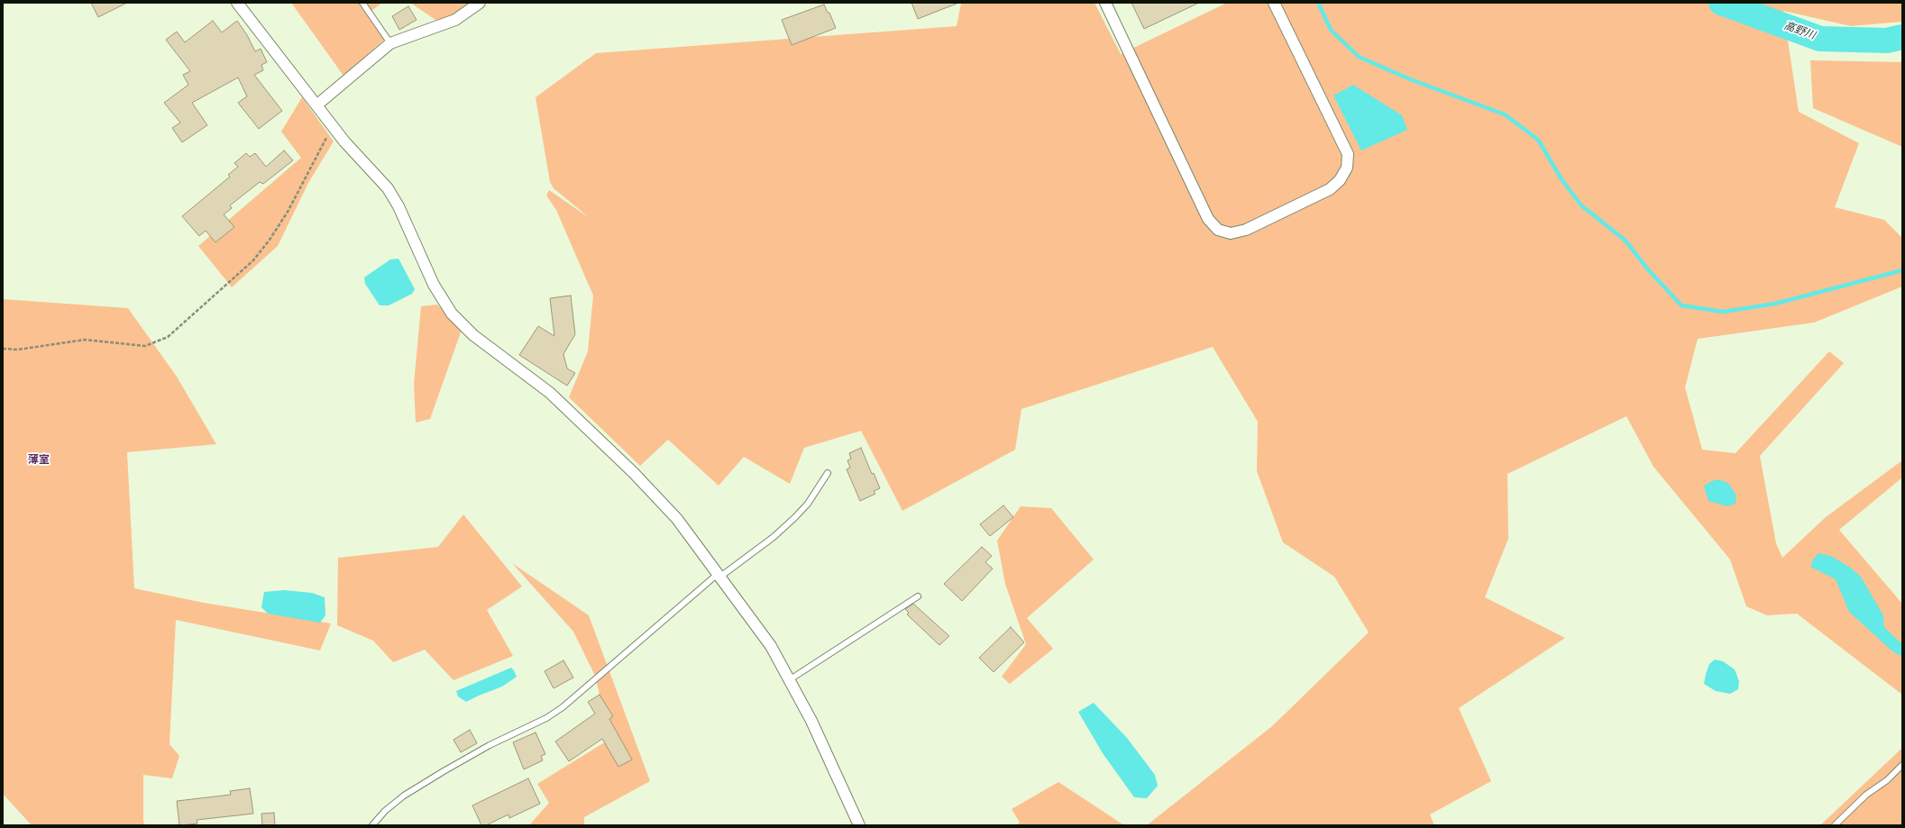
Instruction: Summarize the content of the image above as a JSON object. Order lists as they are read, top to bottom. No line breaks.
{"districts":["薄室"],"water":["高野川"]}
